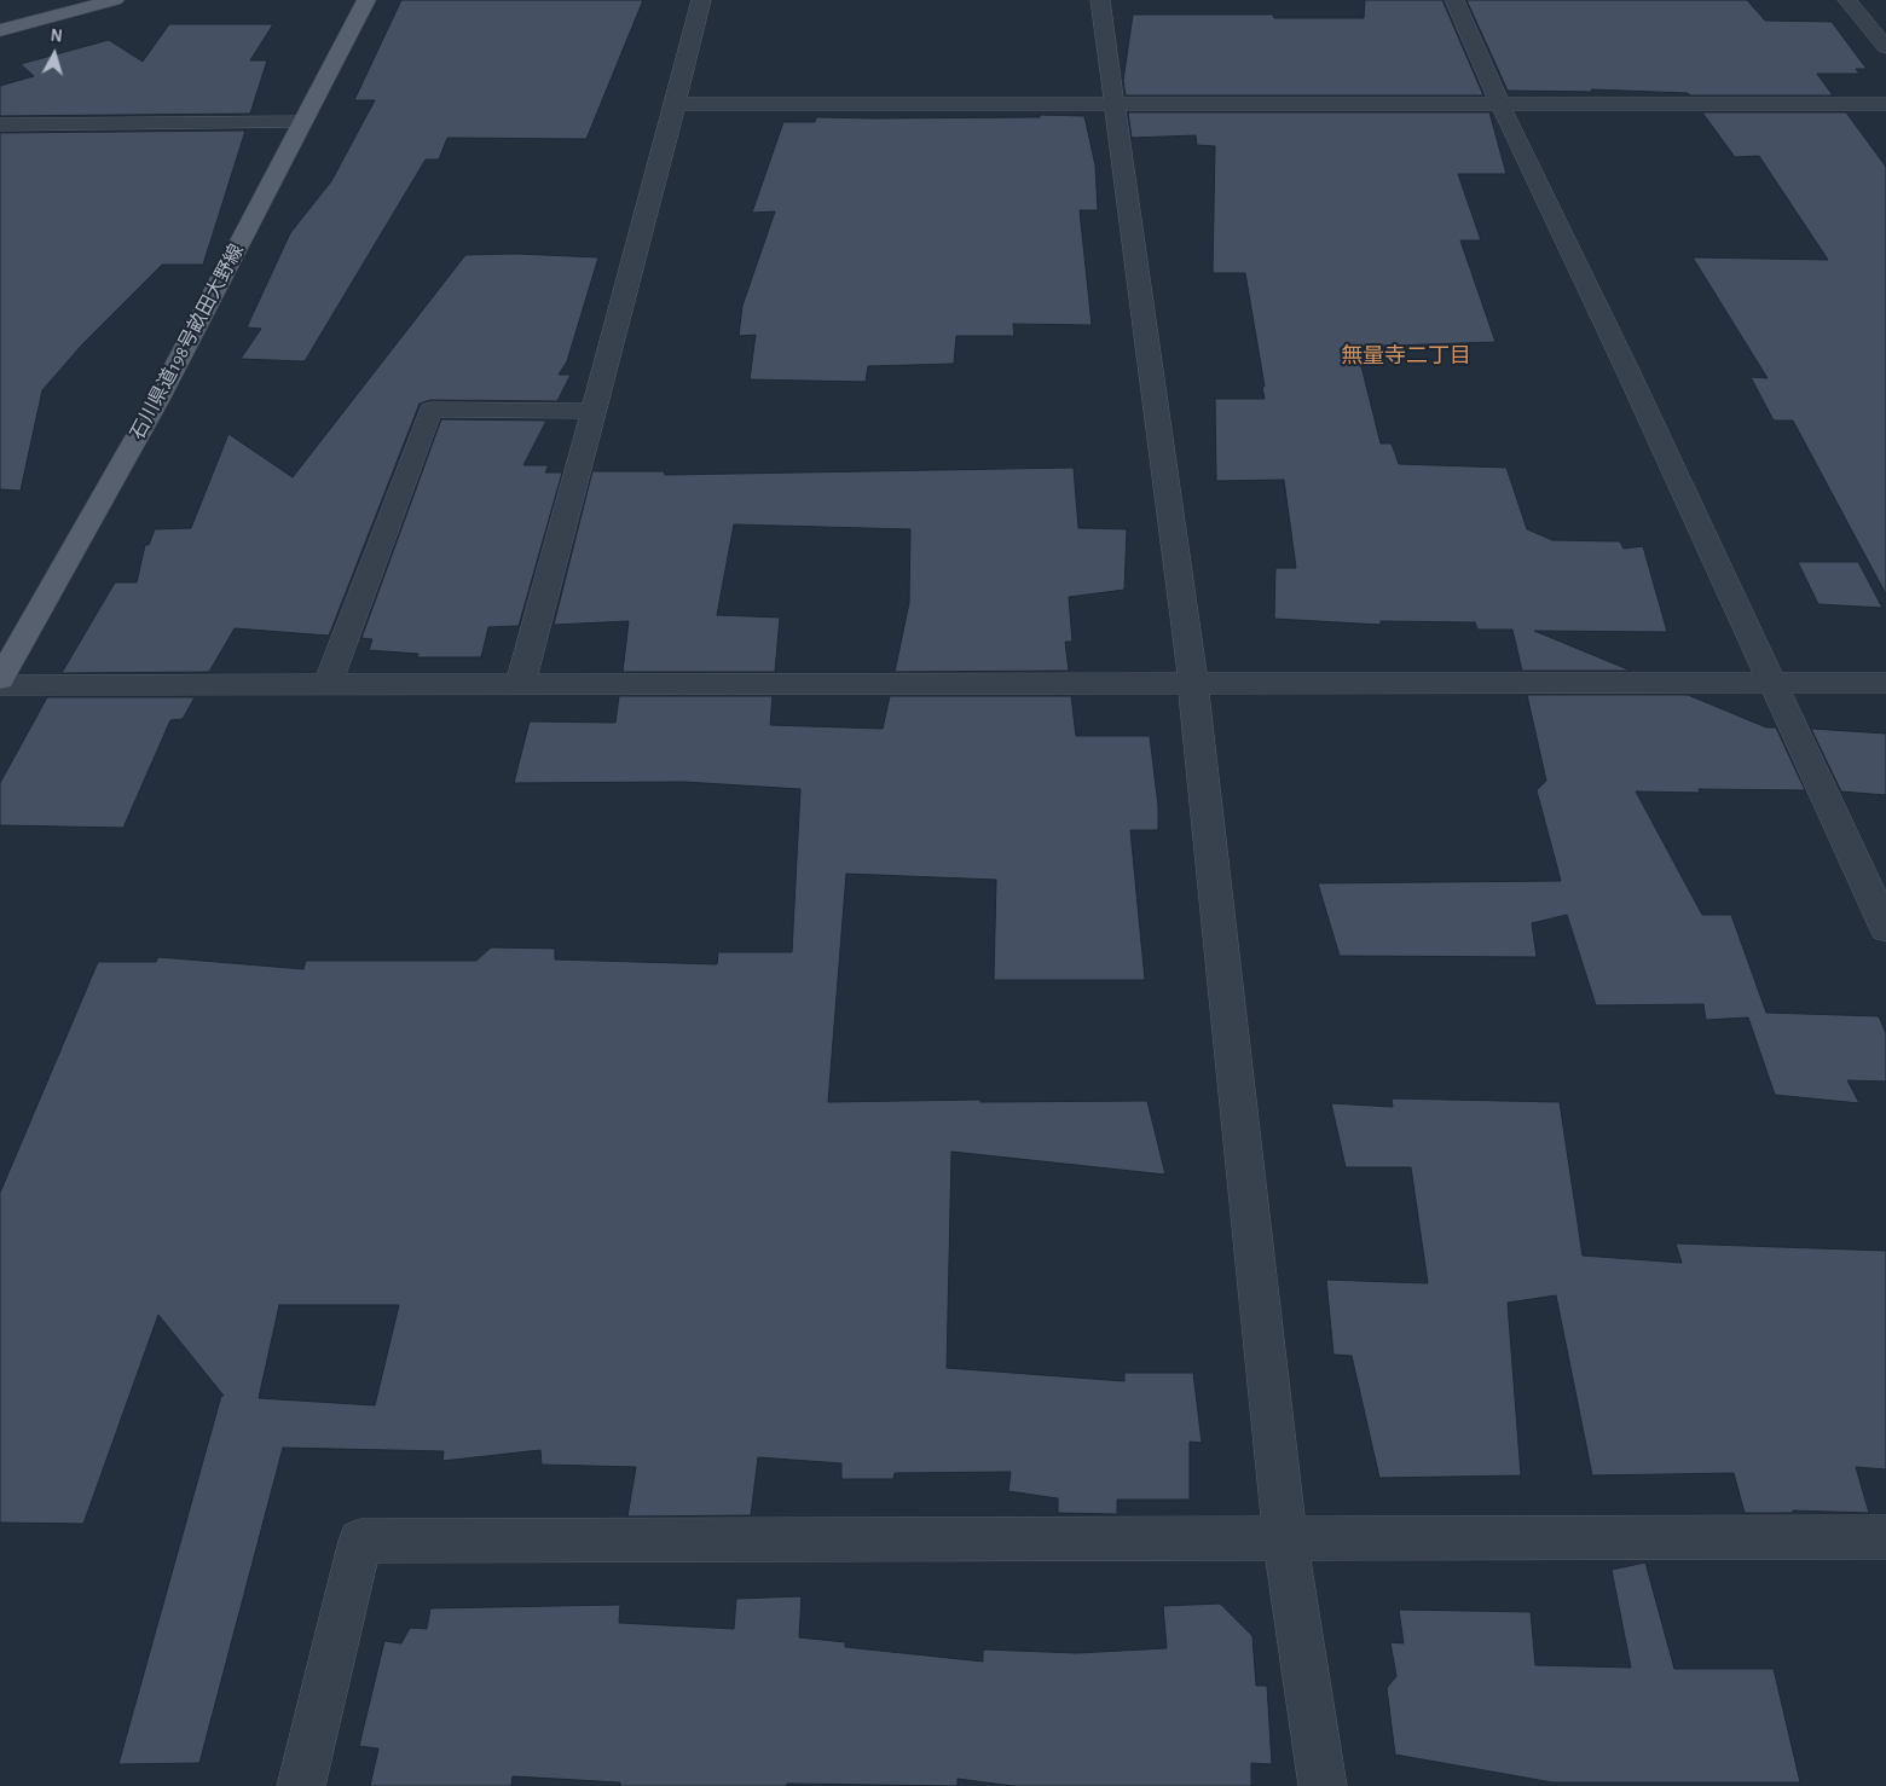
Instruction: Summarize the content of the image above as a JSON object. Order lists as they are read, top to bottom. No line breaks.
{"streets":{"main road":["石川県道198号畝田大野線"]},"districts":["無量寺二丁目"],"north":"top"}
